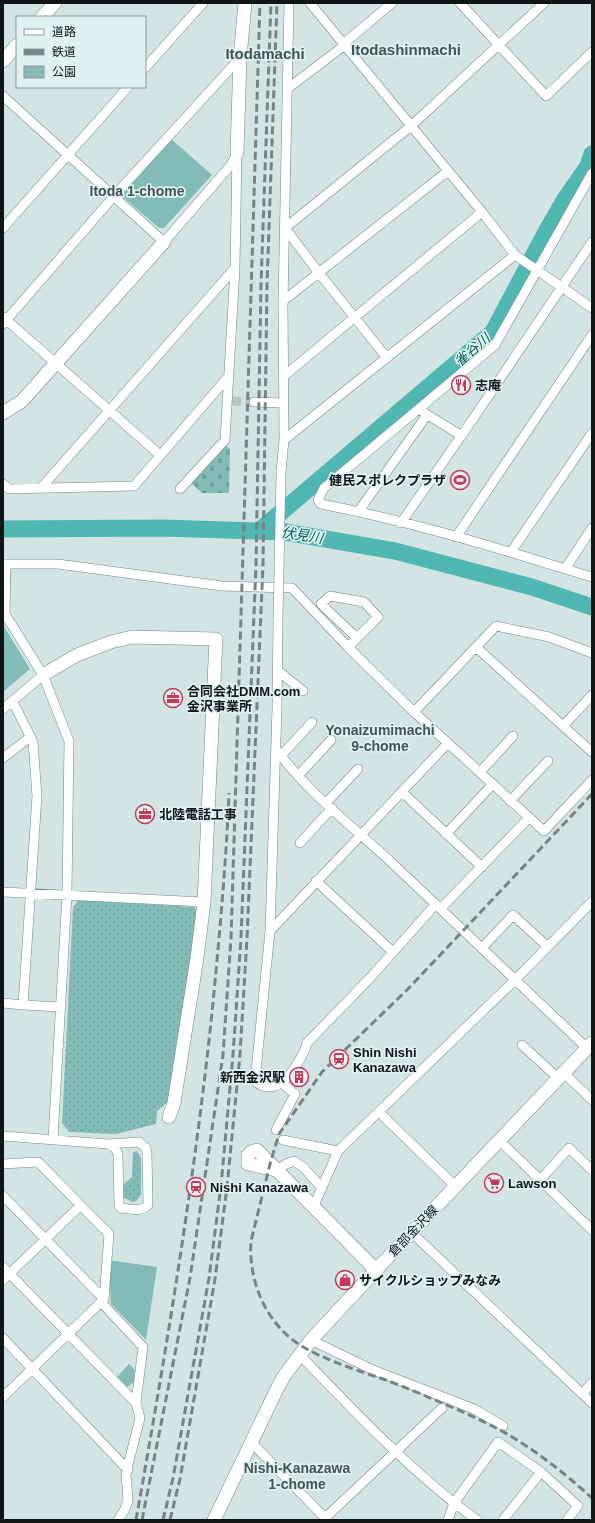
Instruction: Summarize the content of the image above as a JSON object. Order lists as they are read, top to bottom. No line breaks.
{"streets":{"street":["倉部金沢線"]},"districts":["Itodashinmachi","Itodamachi","Itoda 1-chome","Yonaizumimachi 9-chome","Nishi-Kanazawa 1-chome"],"water":["雀谷川","伏見川"],"places":{"restaurant":["志庵"],"sports":["健民スポレクプラザ"],"office":["合同会社DMM.com 金沢事業所","北陸電話工事"],"station":["Shin Nishi Kanazawa","Nishi Kanazawa"],"building":["新西金沢駅"],"supermarket":["Lawson"],"shop":["サイクルショップみなみ"]},"legend":["道路","鉄道","公園"]}
